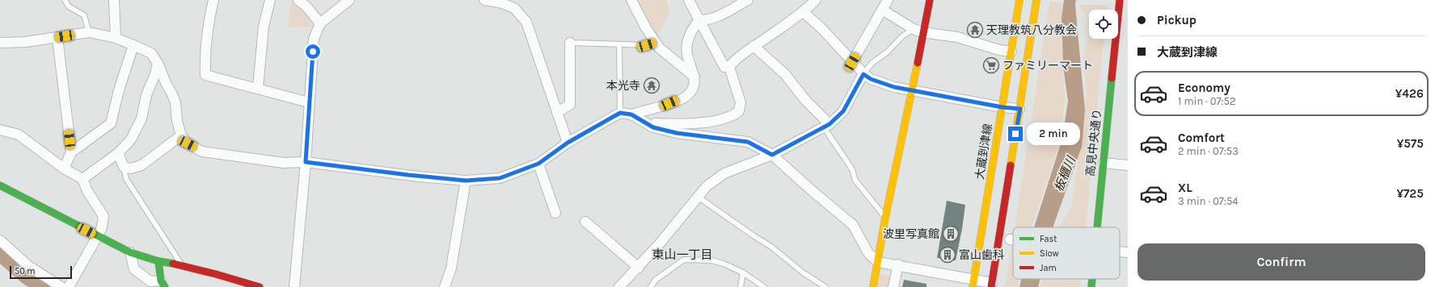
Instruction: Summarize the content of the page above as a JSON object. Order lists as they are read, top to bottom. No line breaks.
{"streets":{"street":["高見中央通り","大蔵到津線"]},"districts":["東山一丁目"],"water":["板櫃川"],"places":{"temple":["天理教筑八分教会","本光寺"],"supermarket":["ファミリーマート"],"building":["波里写真館","富山歯科"]},"legend":["Fast","Slow","Jam"],"scale_bar":"50 m","page":{"banner":["Pickup","大蔵到津線"],"list":[{"name":"Economy","note":"1 min · 07:52","value":"¥426"},{"name":"Comfort","note":"2 min · 07:53","value":"¥575"},{"name":"XL","note":"3 min · 07:54","value":"¥725"}],"bubble":"2 min","buttons":"Confirm","scale":"50 m"}}
